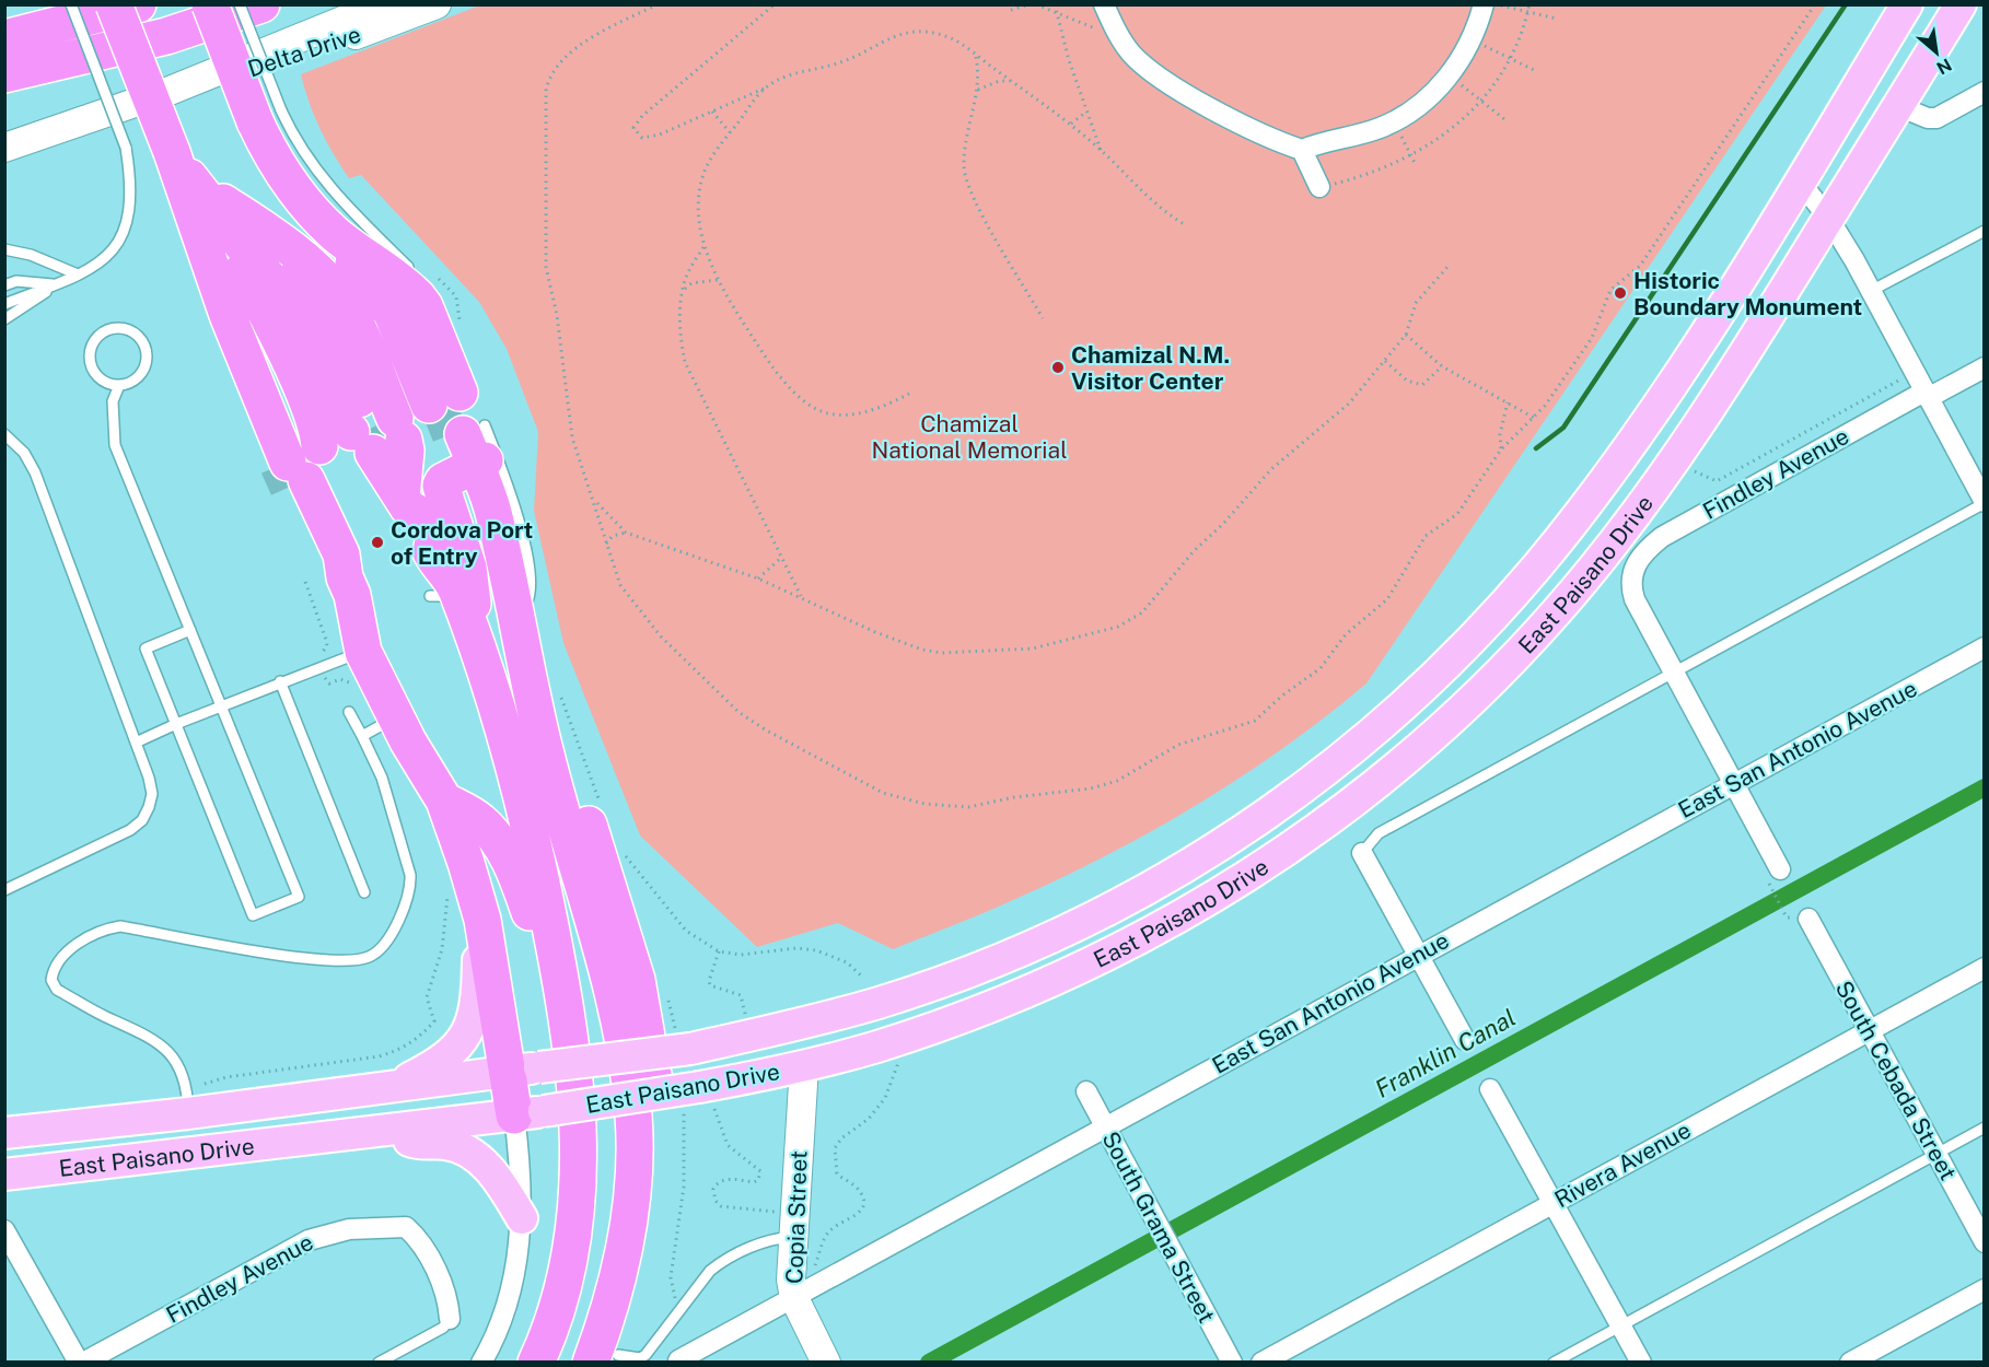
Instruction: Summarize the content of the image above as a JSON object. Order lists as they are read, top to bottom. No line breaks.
{"streets":{"main road":["Delta Drive","East Paisano Drive","Copia Street"],"street":["Findley Avenue","East San Antonio Avenue","South Cebada Street","Rivera Avenue","South Grama Street"]},"crossings":[["East Paisano Drive","Copia Street"],["East San Antonio Avenue","Copia Street"],["East San Antonio Avenue","South Grama Street"],["South Cebada Street","Rivera Avenue"]],"water":["Franklin Canal"],"parks":["Chamizal National Memorial"],"places":["Historic Boundary Monument","Chamizal N.M. Visitor Center","Cordova Port of Entry"],"north":"bottom right"}
